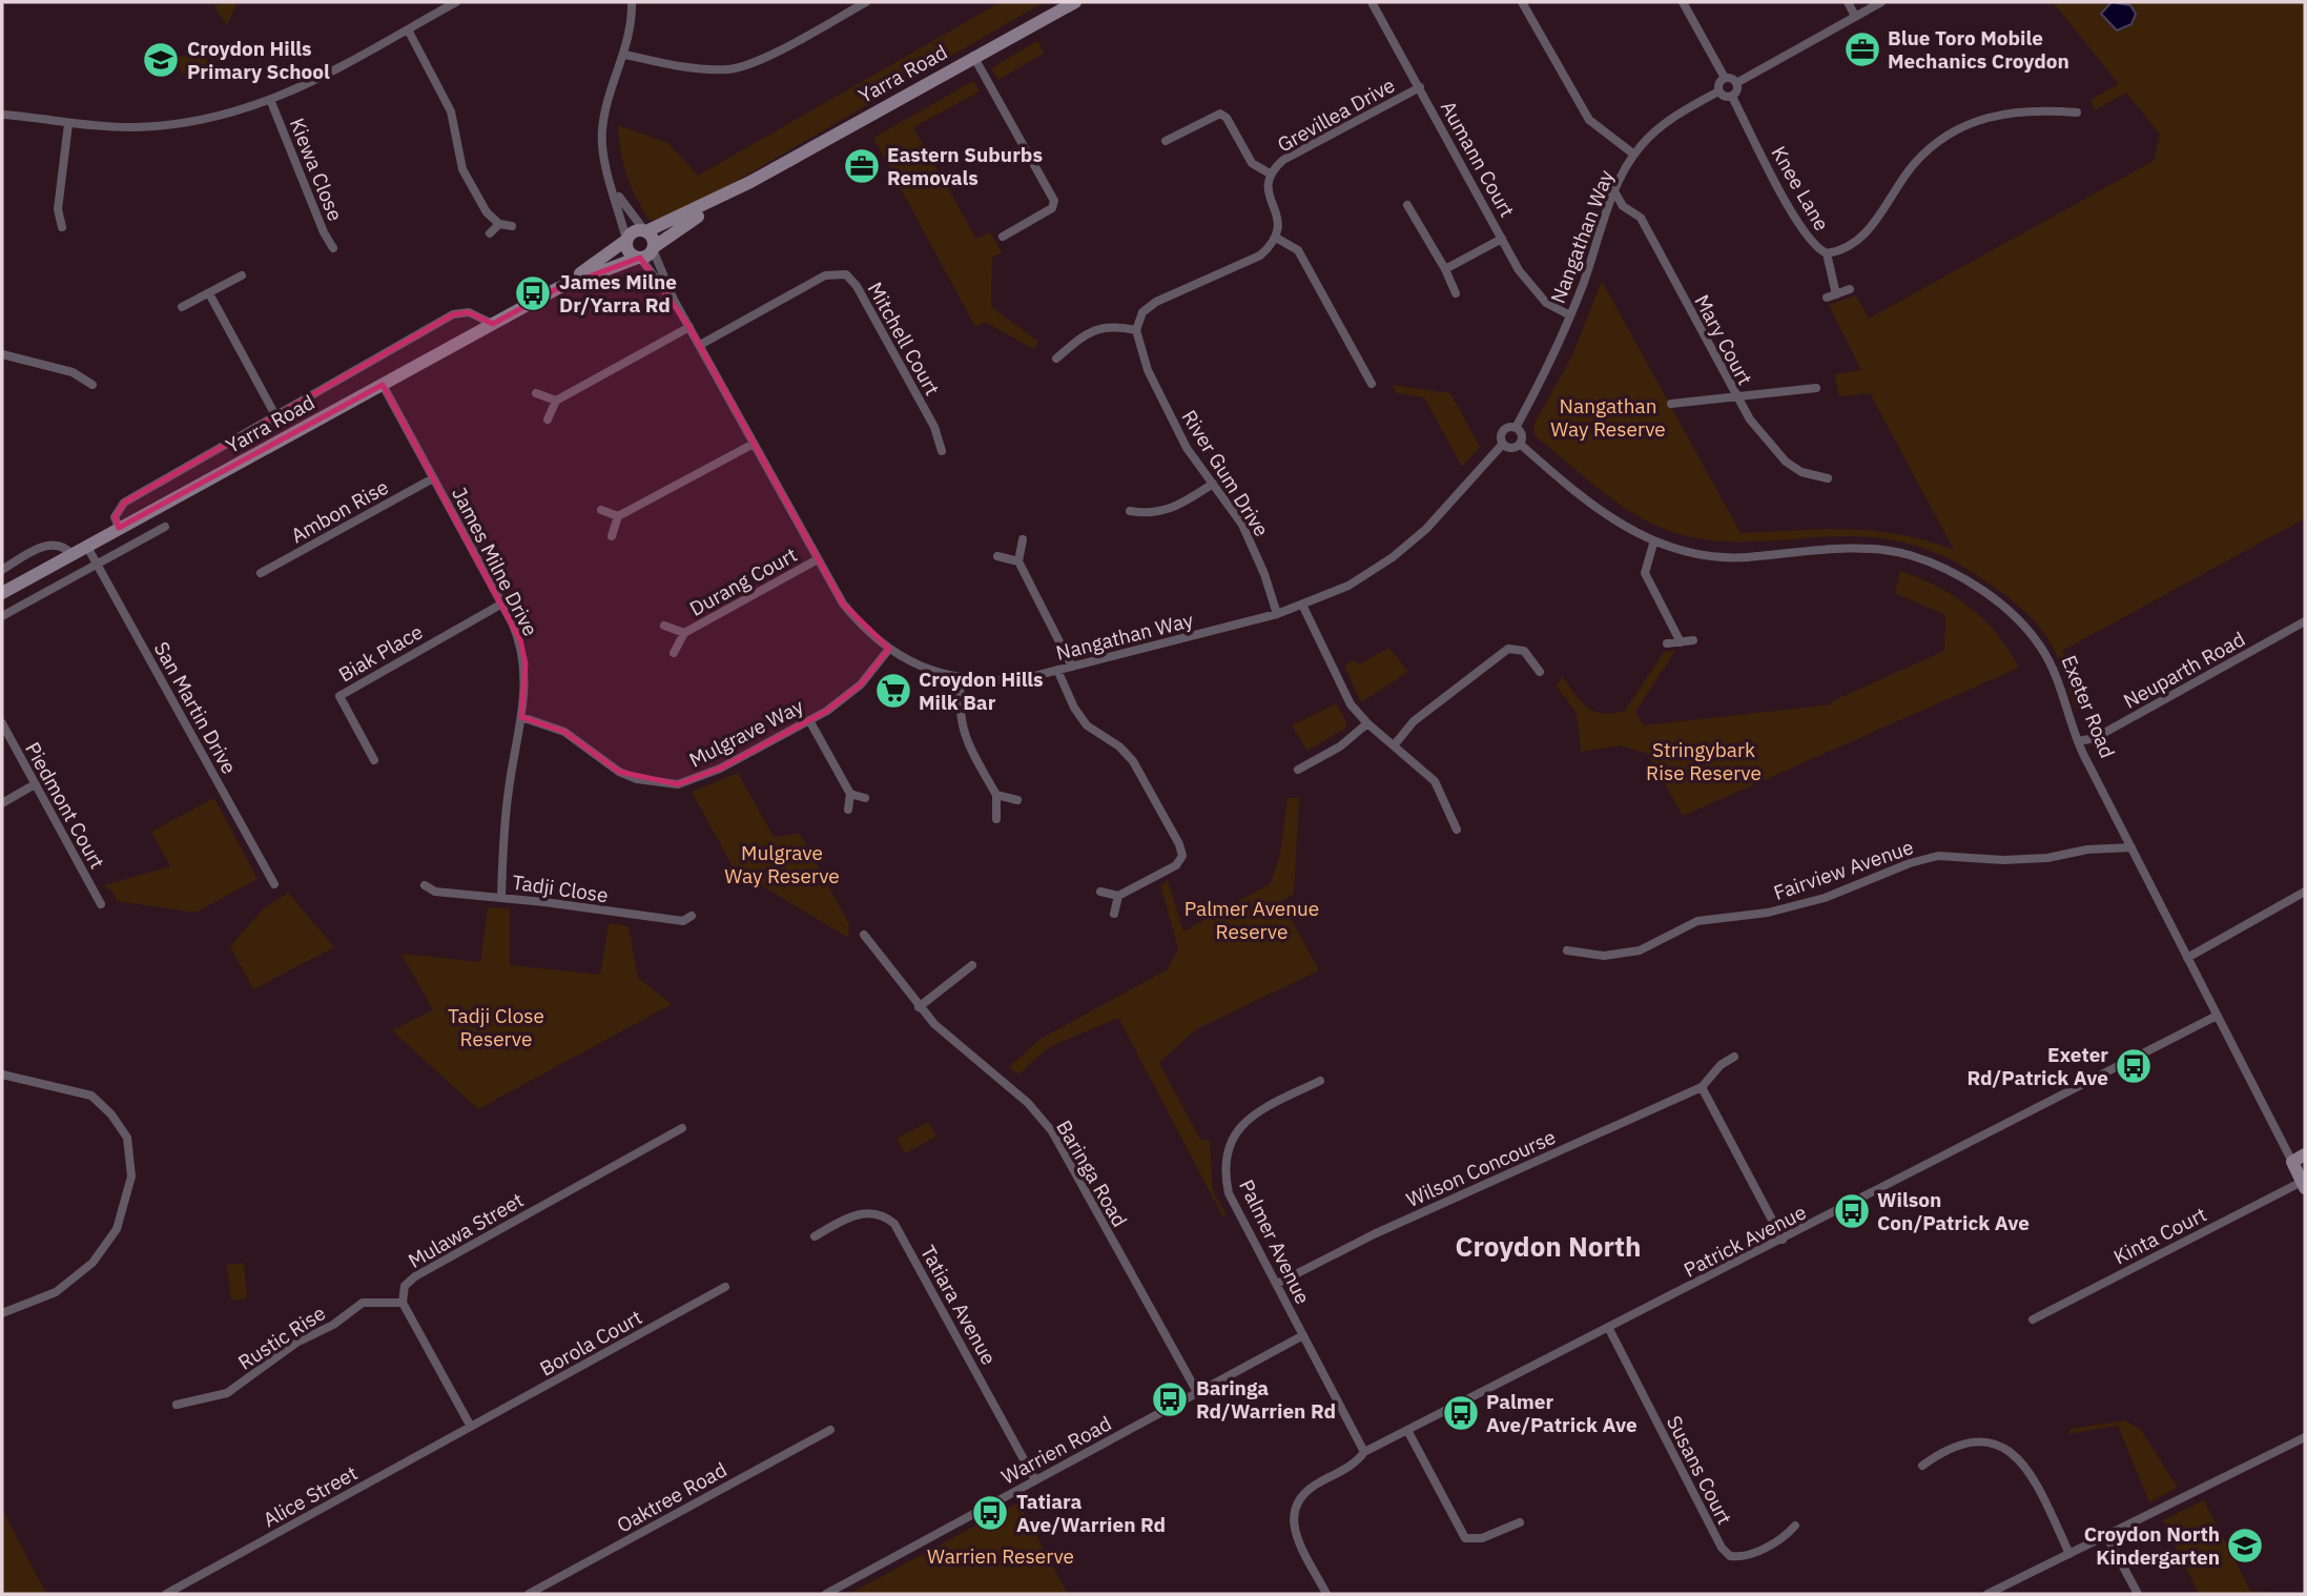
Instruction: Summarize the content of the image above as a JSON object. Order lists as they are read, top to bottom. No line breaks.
{"streets":{"main road":["Yarra Road","Exeter Road"],"street":["Grevillea Drive","Aumann Court","Kiewa Close","Knee Lane","Nangathan Way","Mitchell Court","Mary Court","River Gum Drive","Ambon Rise","James Milne Drive","Durang Court","Biak Place","Neuparth Road","San Martin Drive","Mulgrave Way","Piedmont Court","Fairview Avenue","Tadji Close","Wilson Concourse","Baringa Road","Mulawa Street","Kinta Court","Patrick Avenue","Palmer Avenue","Tatiara Avenue","Rustic Rise","Borola Court","Warrien Road","Susans Court","Alice Street","Oaktree Road"]},"crossings":[["Yarra Road","Nangathan Way"],["Yarra Road","James Milne Drive"],["Yarra Road","San Martin Drive"],["Grevillea Drive","Aumann Court"],["Aumann Court","Nangathan Way"],["Knee Lane","Nangathan Way"],["Nangathan Way","Mitchell Court"],["Nangathan Way","Mary Court"],["Nangathan Way","River Gum Drive"],["Nangathan Way","Durang Court"],["Nangathan Way","Exeter Road"],["Nangathan Way","Mulgrave Way"],["Ambon Rise","James Milne Drive"],["James Milne Drive","Biak Place"],["James Milne Drive","Mulgrave Way"],["James Milne Drive","Tadji Close"],["Neuparth Road","Exeter Road"],["Exeter Road","Fairview Avenue"],["Exeter Road","Kinta Court"],["Exeter Road","Patrick Avenue"],["Wilson Concourse","Palmer Avenue"],["Baringa Road","Warrien Road"],["Mulawa Street","Rustic Rise"],["Patrick Avenue","Palmer Avenue"],["Patrick Avenue","Susans Court"],["Palmer Avenue","Warrien Road"],["Tatiara Avenue","Warrien Road"],["Borola Court","Alice Street"]],"districts":["Croydon North"],"parks":["Nangathan Way Reserve","Stringybark Rise Reserve","Mulgrave Way Reserve","Palmer Avenue Reserve","Tadji Close Reserve","Warrien Reserve"],"places":{"office":["Blue Toro Mobile Mechanics Croydon","Eastern Suburbs Removals"],"school or university":["Croydon Hills Primary School","Croydon North Kindergarten"],"bus stop":["James Milne Dr/Yarra Rd","Exeter Rd/Patrick Ave","Wilson Con/Patrick Ave","Baringa Rd/Warrien Rd","Palmer Ave/Patrick Ave","Tatiara Ave/Warrien Rd"],"supermarket":["Croydon Hills Milk Bar"]}}
